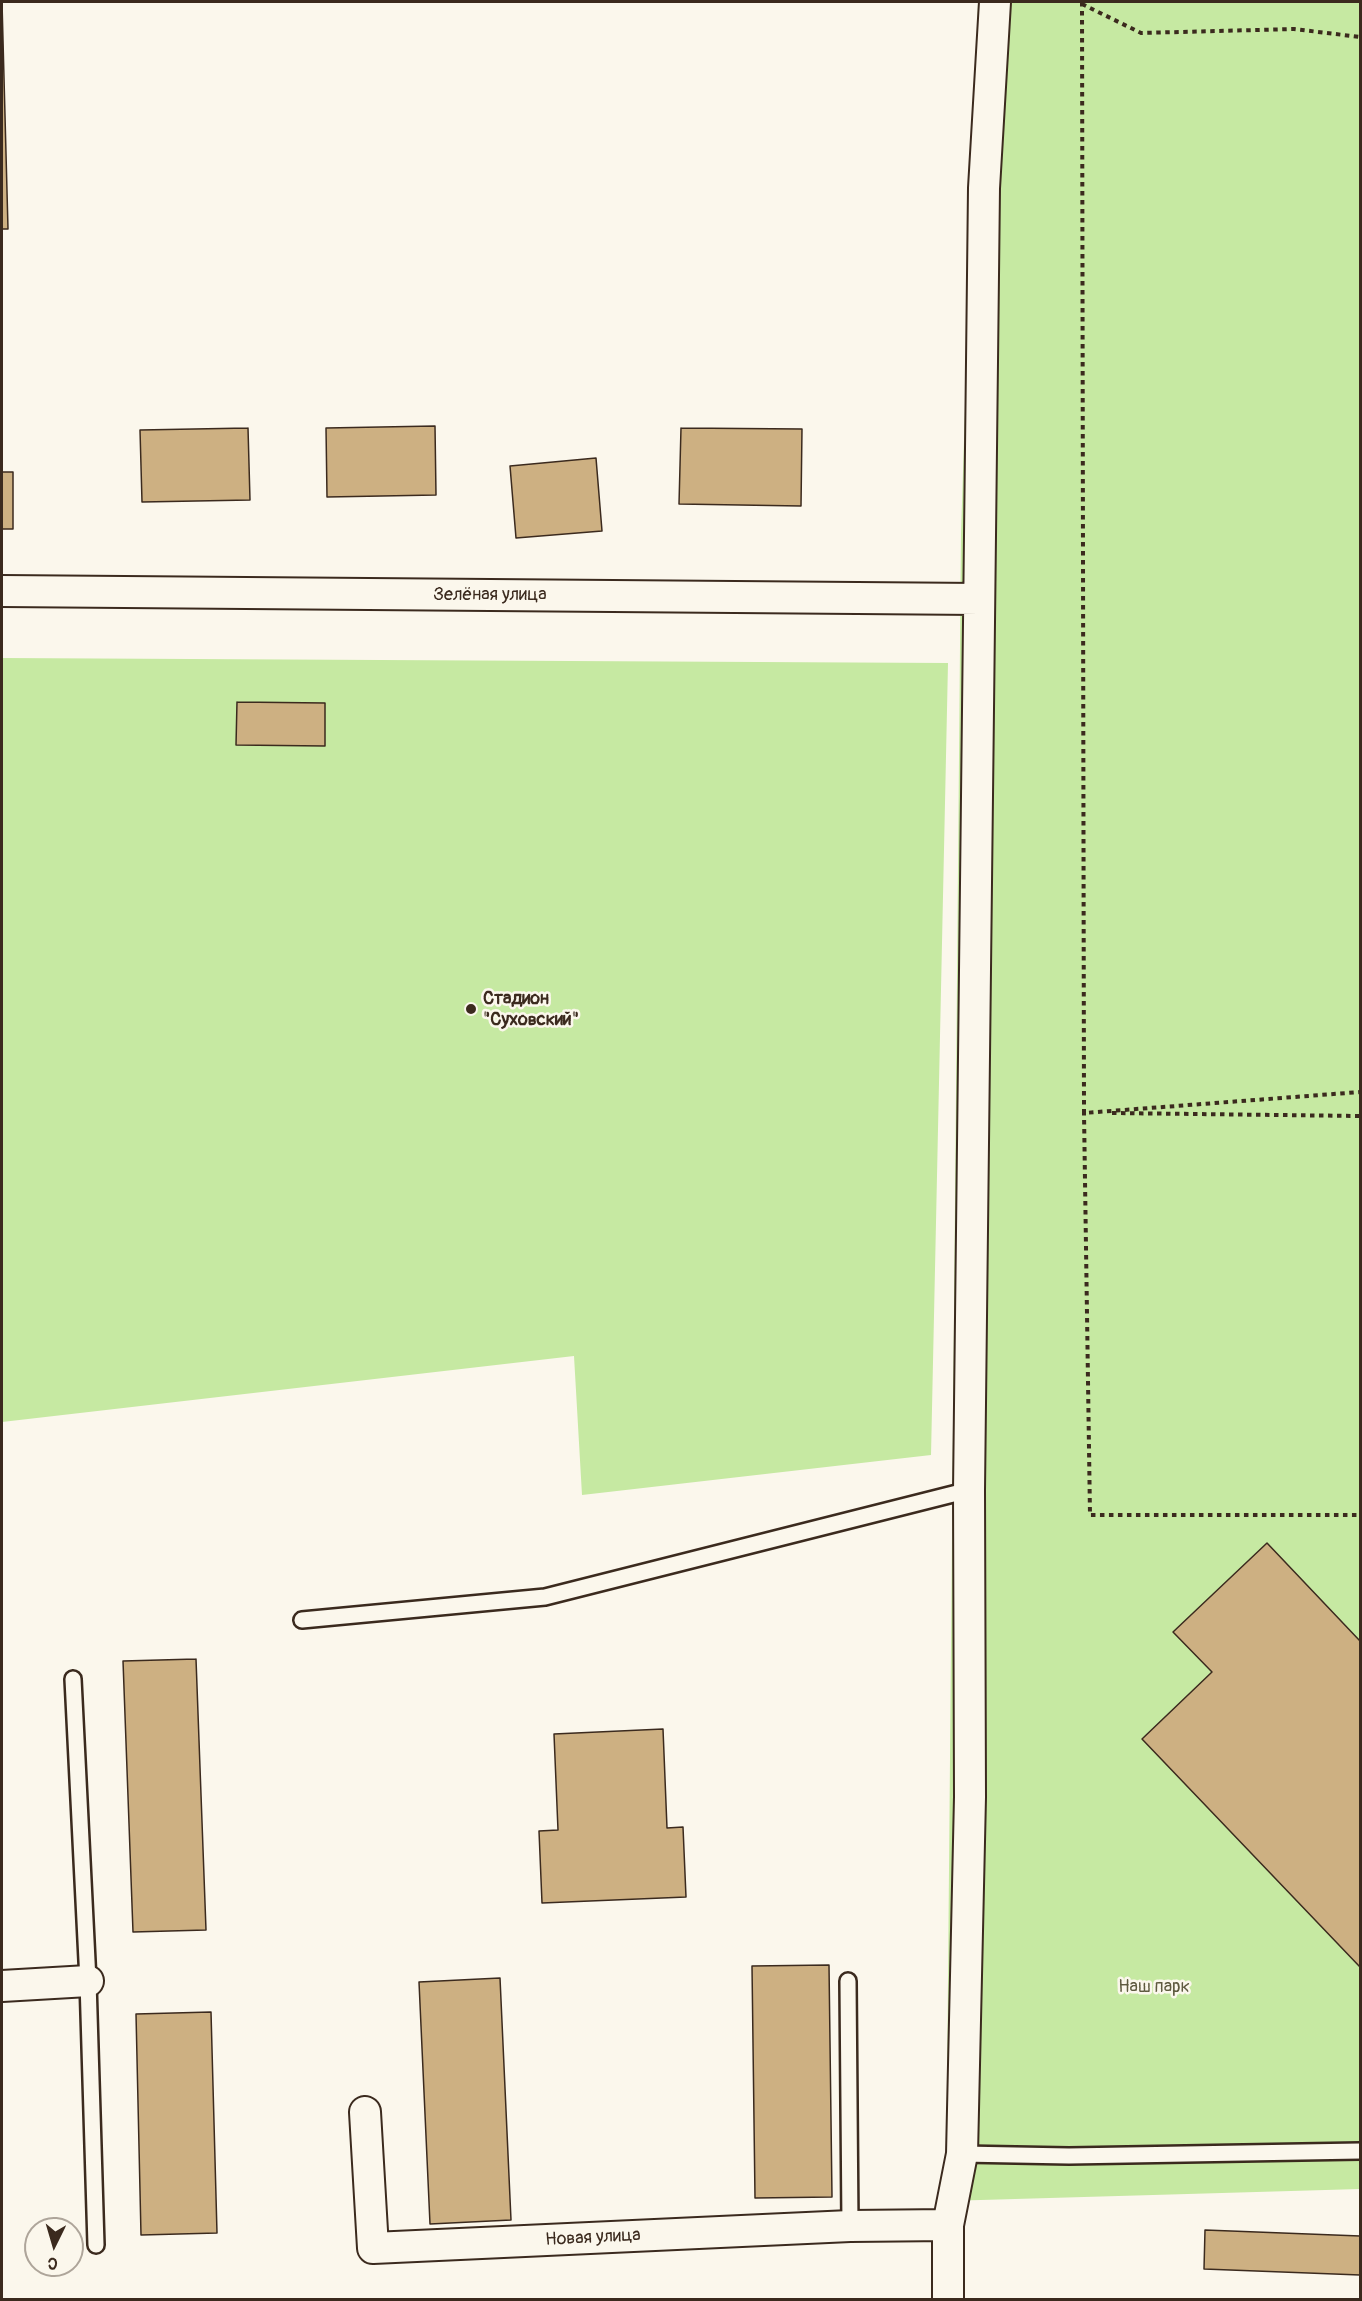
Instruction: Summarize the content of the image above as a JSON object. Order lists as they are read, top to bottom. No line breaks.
{"streets":{"street":["Зелёная улица","Новая улица"]},"parks":["Наш парк"],"places":["Стадион \"Суховский\""],"north":"bottom"}
